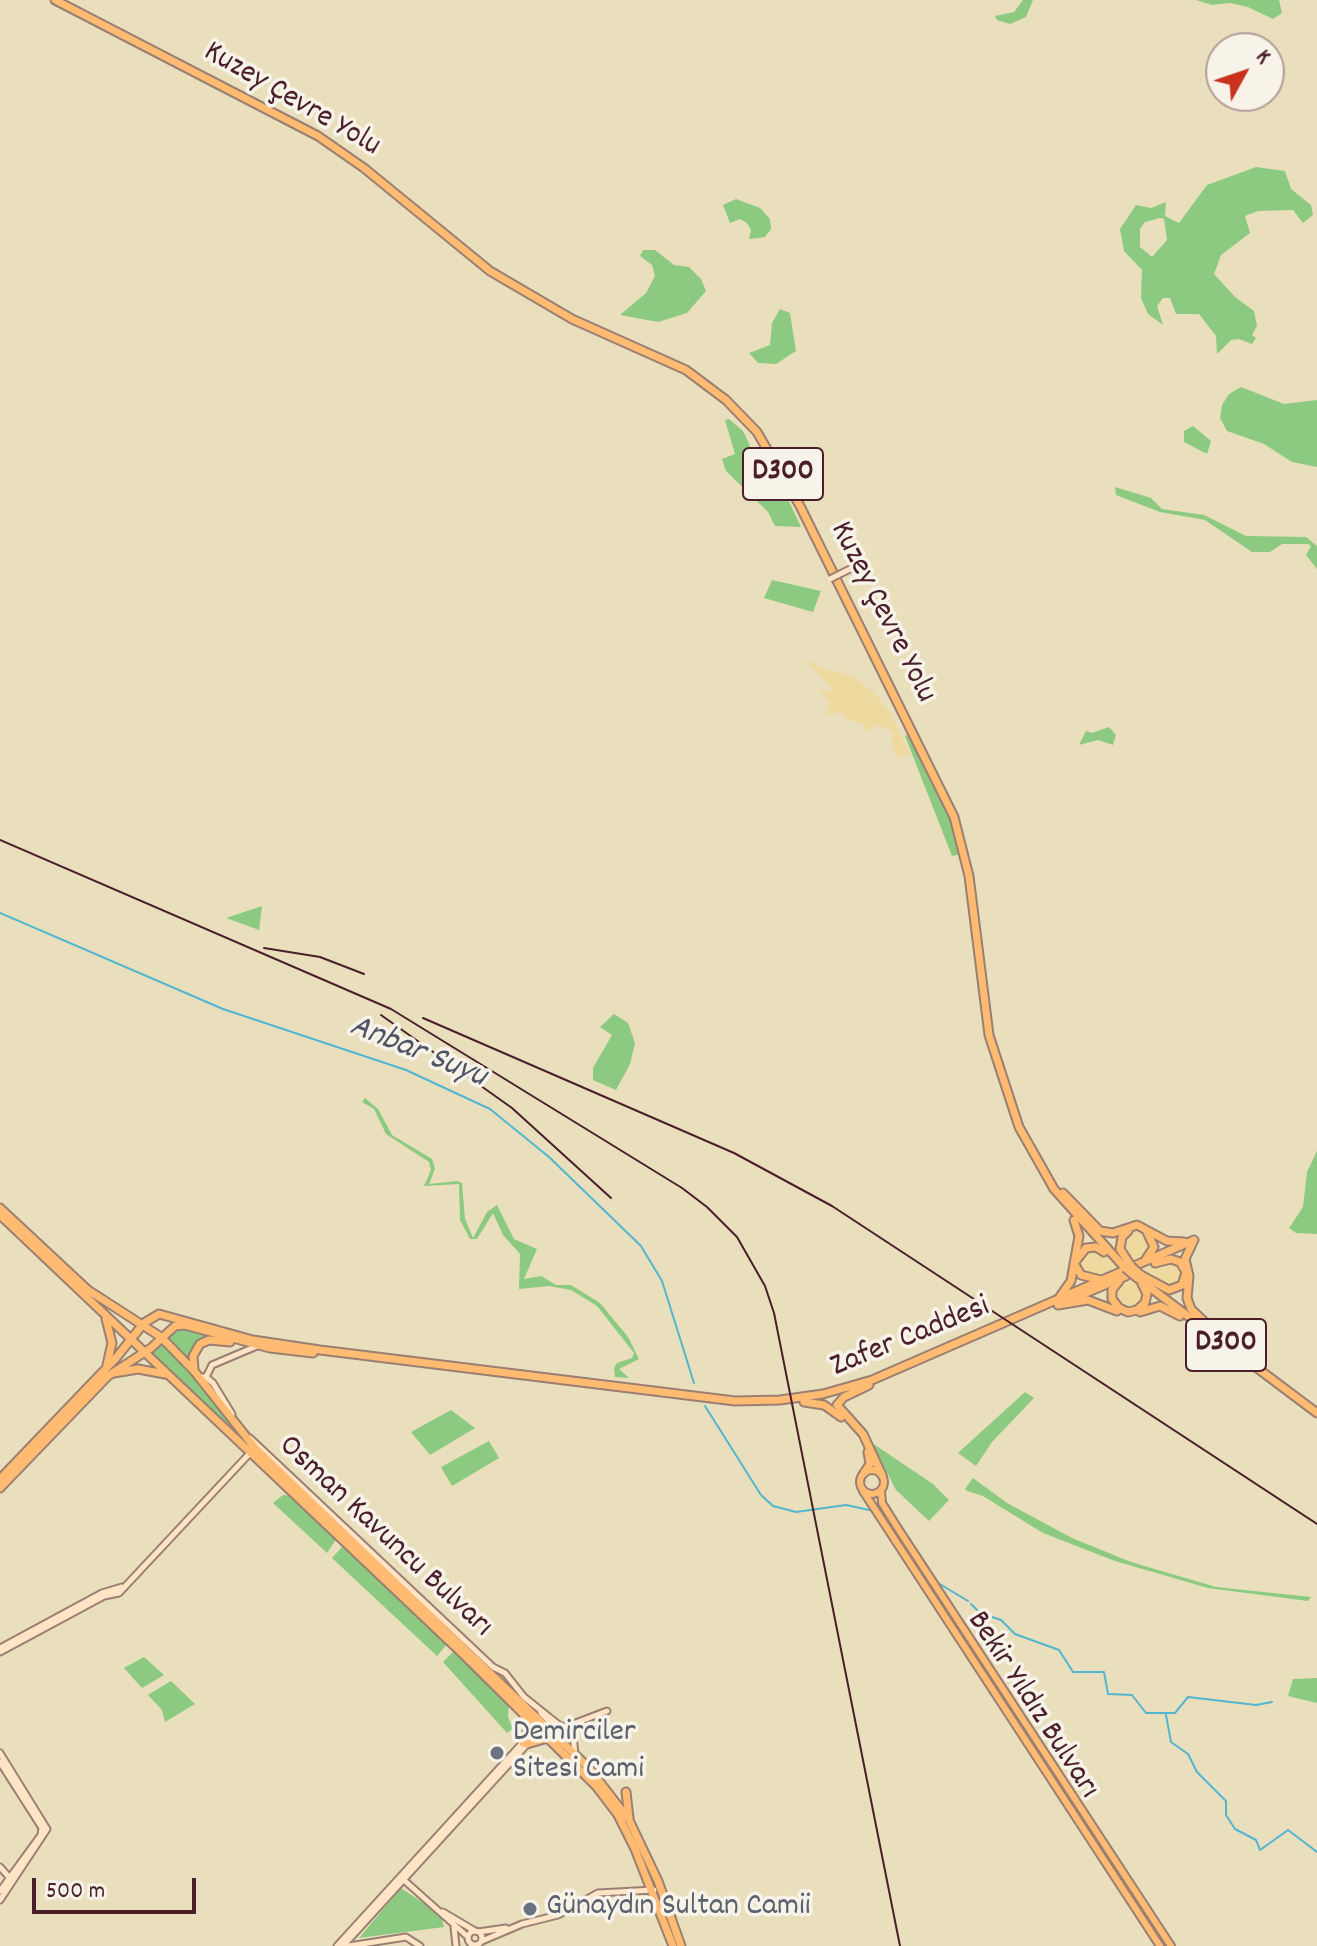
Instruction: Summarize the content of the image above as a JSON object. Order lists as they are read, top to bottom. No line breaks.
{"streets":{"highway":["Kuzey Çevre Yolu","D300","Zafer Caddesi","Osman Kavuncu Bulvarı"],"main road":["Bekir Yıldız Bulvarı"]},"crossings":[["Kuzey Çevre Yolu","D300"],["Kuzey Çevre Yolu","Zafer Caddesi"],["D300","Zafer Caddesi"]],"water":["Anbar Suyu"],"places":["Demirciler Sitesi Cami","Günaydın Sultan Camii"],"scale_bar":"500 m","north":"top right"}
